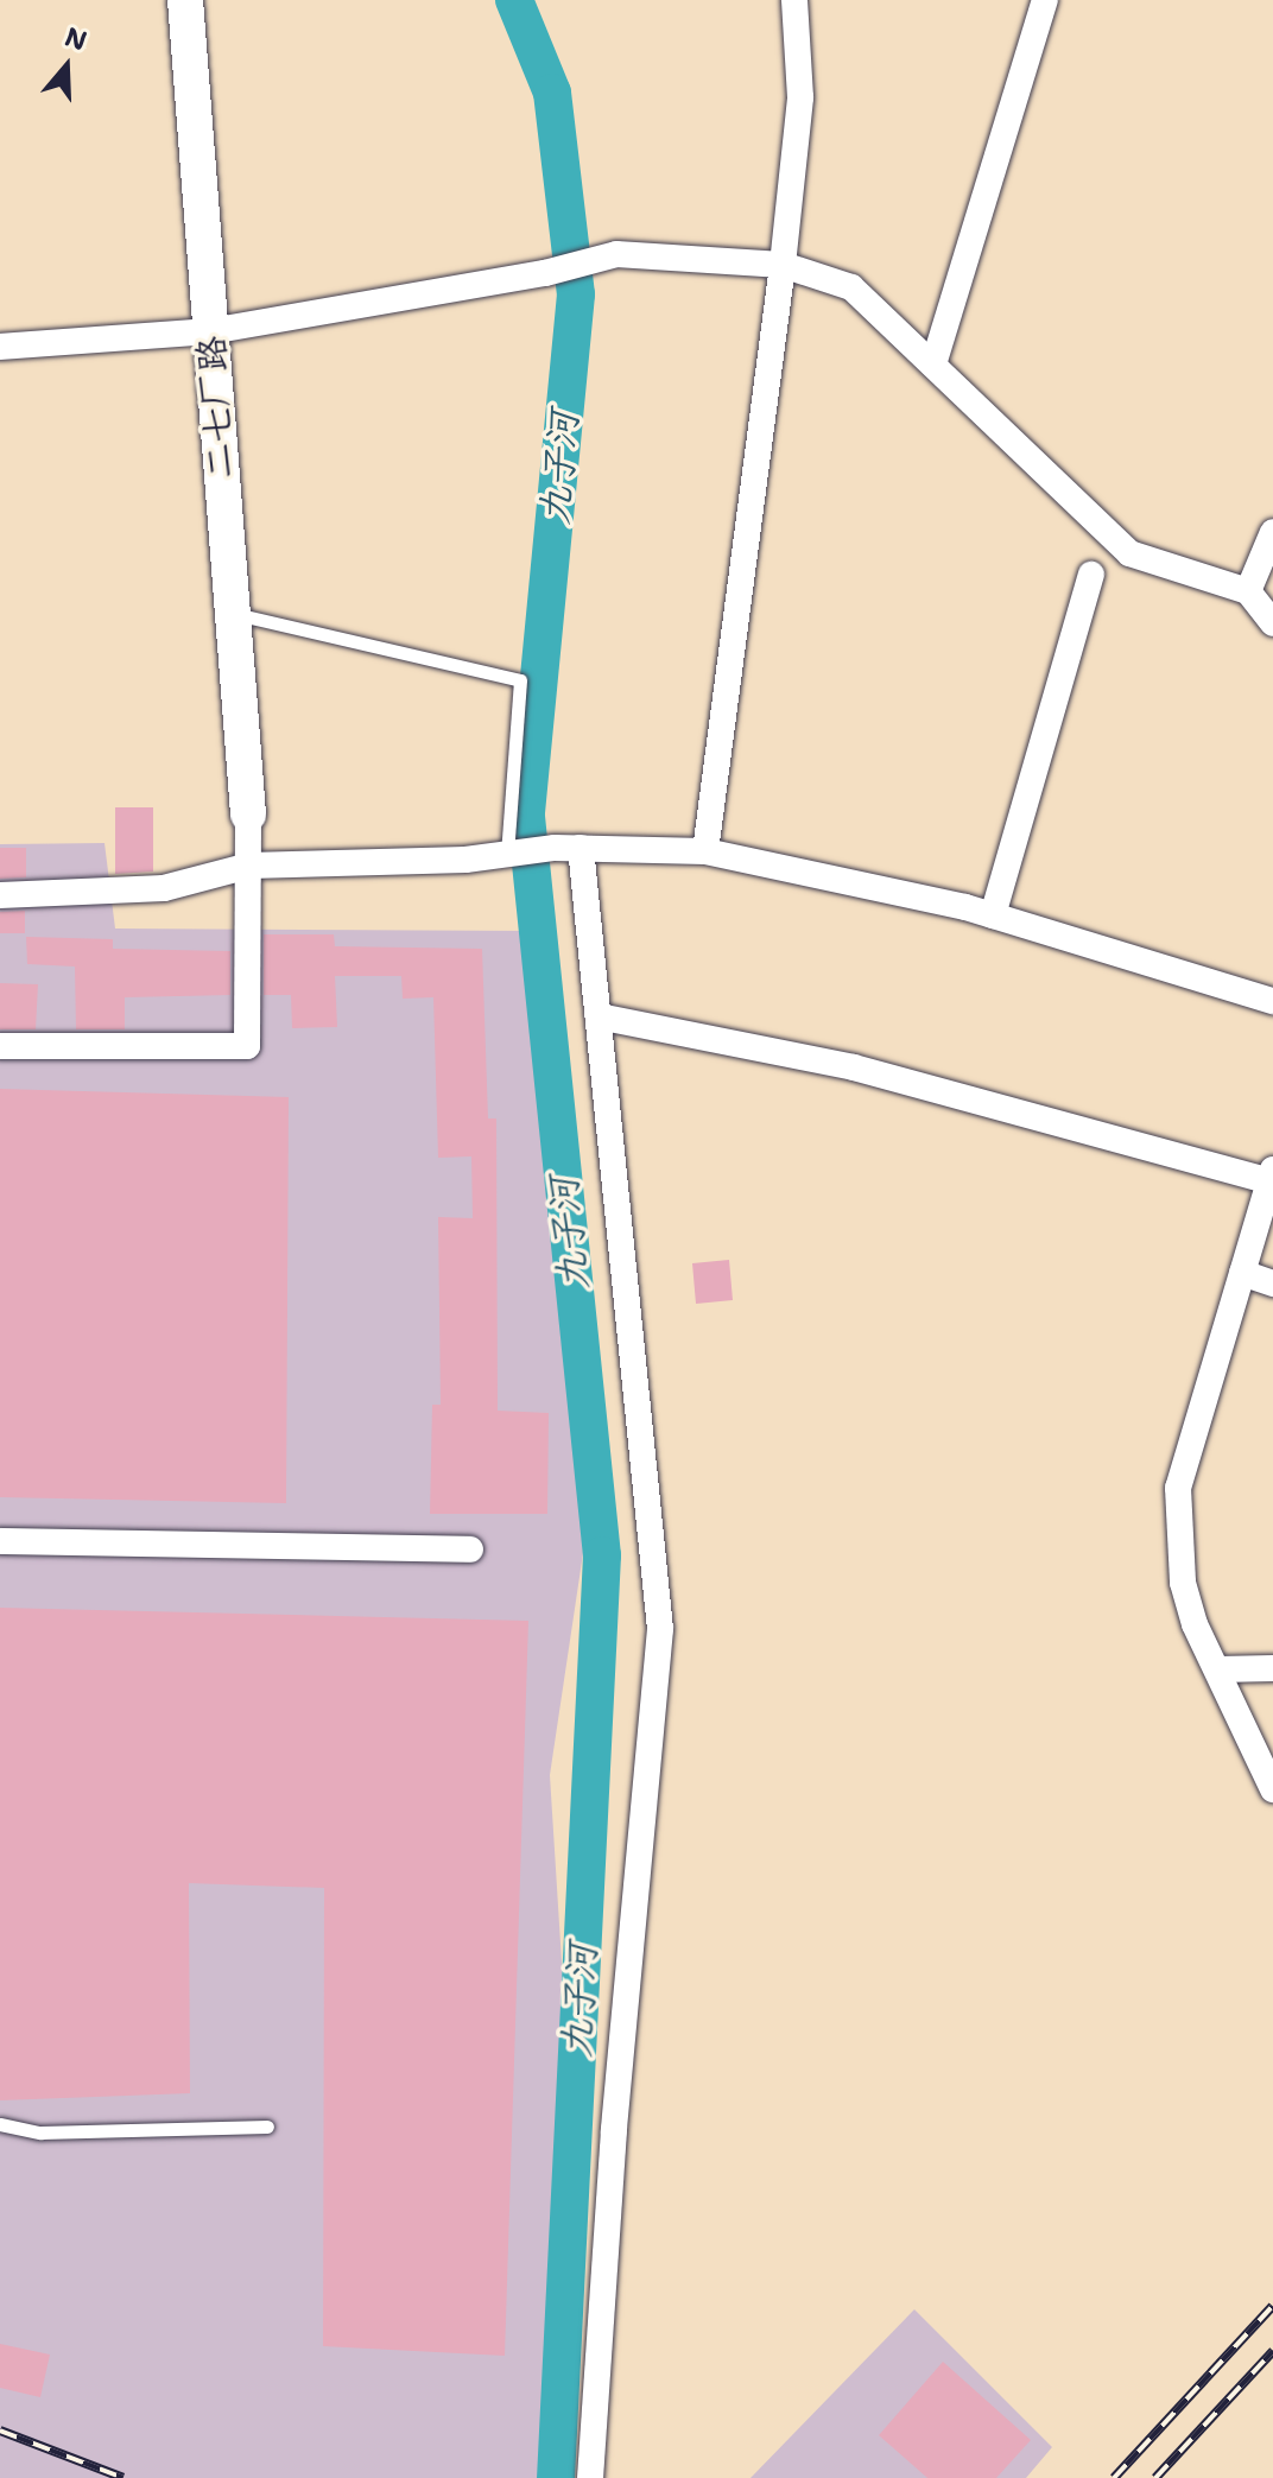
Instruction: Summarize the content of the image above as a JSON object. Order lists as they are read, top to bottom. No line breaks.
{"streets":{"street":["二七厂路"]},"water":["九子河"],"north":"top"}
